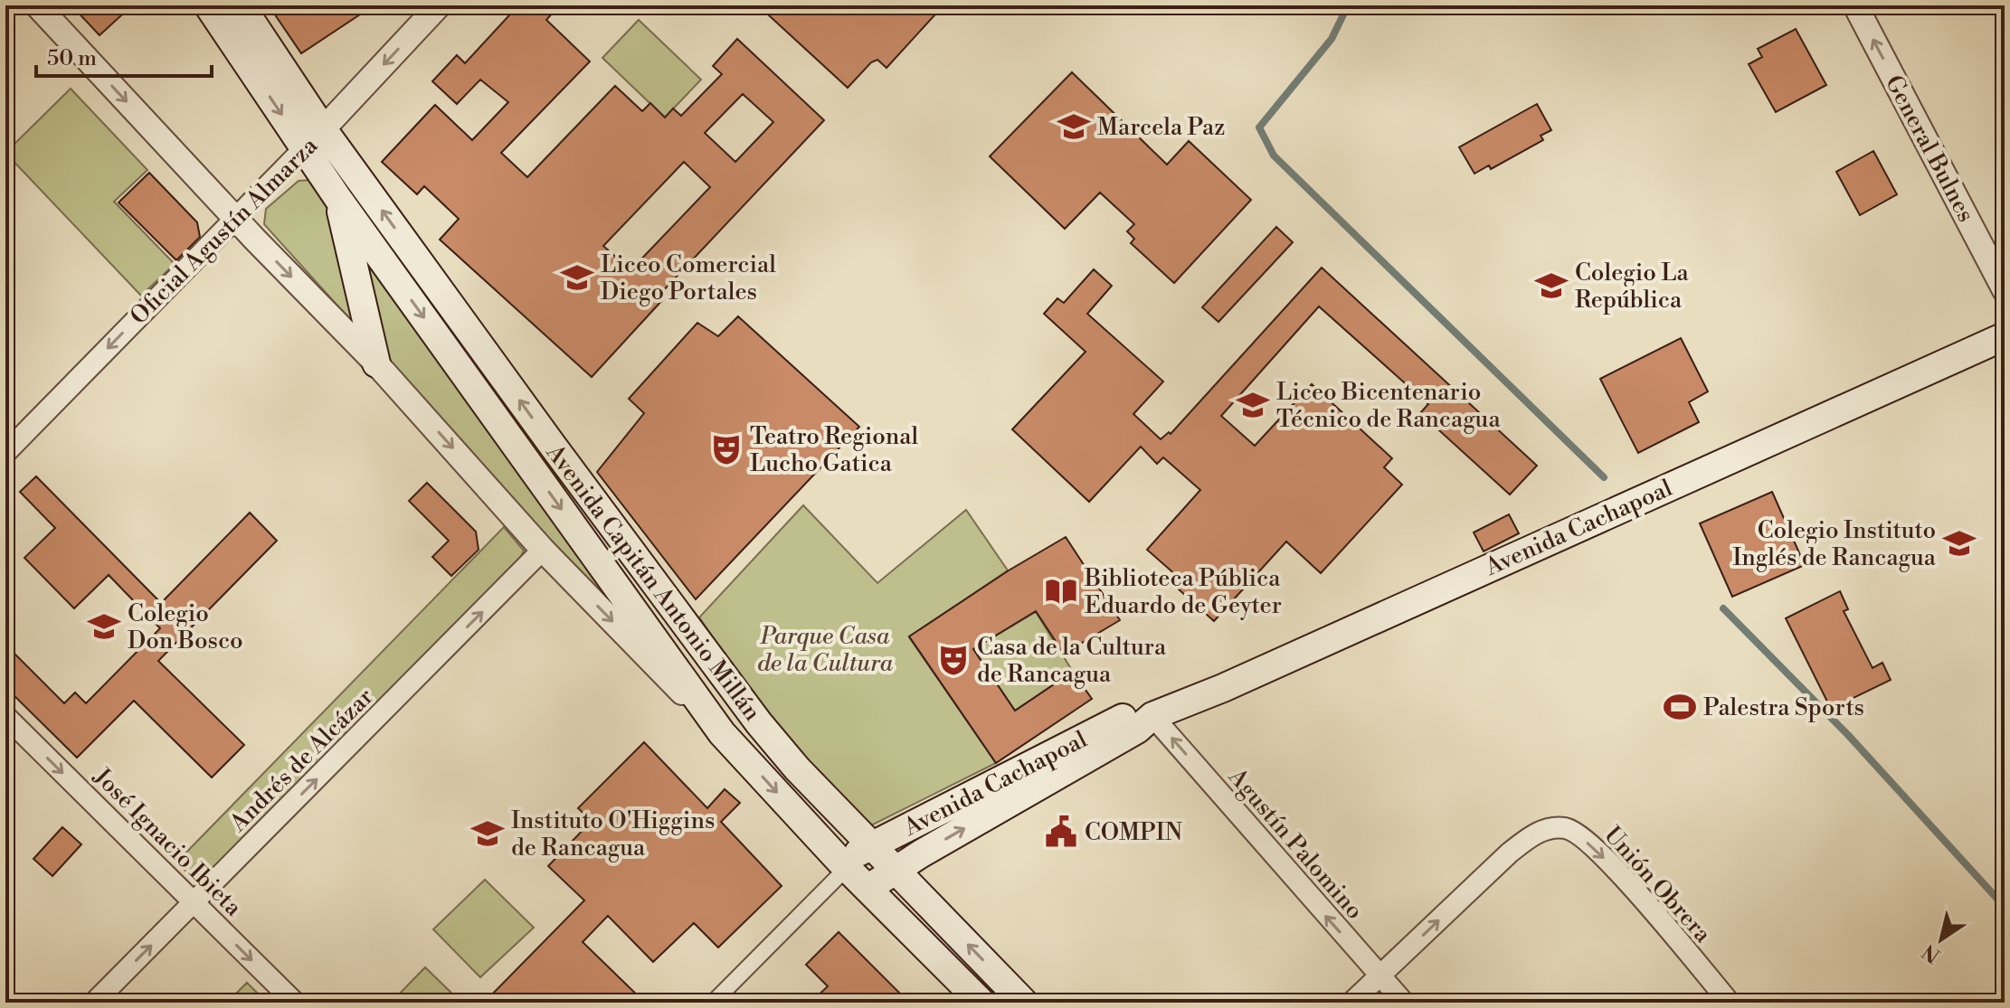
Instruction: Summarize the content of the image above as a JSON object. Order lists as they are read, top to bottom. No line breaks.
{"streets":{"main road":["Avenida Cachapoal","Avenida Capitán Antonio Millán"],"street":["General Bulnes","Oficial Agustín Almarza","Andrés de Alcázar","José Ignacio Ibieta","Agustín Palomino","Unión Obrera"]},"crossings":[["Oficial Agustín Almarza","Avenida Capitán Antonio Millán"],["Avenida Cachapoal","Avenida Capitán Antonio Millán"],["Avenida Cachapoal","Agustín Palomino"],["Avenida Capitán Antonio Millán","Andrés de Alcázar"],["Andrés de Alcázar","José Ignacio Ibieta"],["Agustín Palomino","Unión Obrera"]],"one_way":["General Bulnes","Oficial Agustín Almarza","Andrés de Alcázar","José Ignacio Ibieta","Agustín Palomino"],"parks":["Parque Casa de la Cultura"],"places":{"school or university":["Marcela Paz","Liceo Comercial Diego Portales","Colegio La República","Liceo Bicentenario Técnico de Rancagua","Colegio Instituto Inglés de Rancagua","Colegio Don Bosco","Instituto O'Higgins de Rancagua"],"theatre":["Teatro Regional Lucho Gatica","Casa de la Cultura de Rancagua"],"library":["Biblioteca Pública Eduardo de Geyter"],"sports":["Palestra Sports"],"public building":["COMPIN"]},"scale_bar":"50 m","north":"bottom left"}
